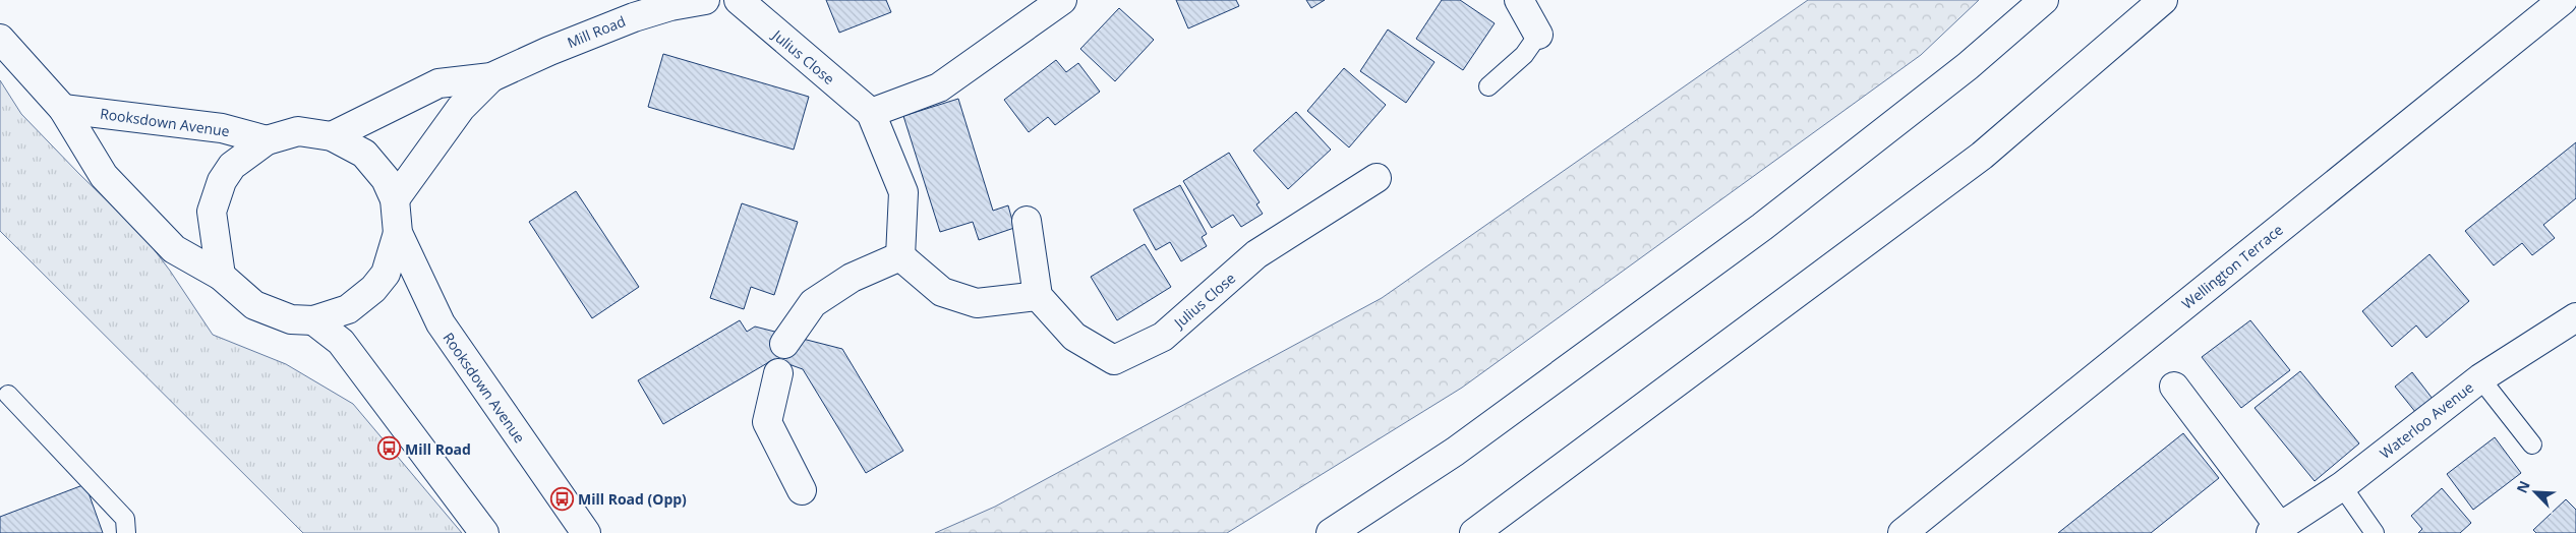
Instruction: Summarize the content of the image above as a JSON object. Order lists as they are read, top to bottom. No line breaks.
{"streets":{"main road":["Mill Road","Julius Close","Rooksdown Avenue","Wellington Terrace","Waterloo Avenue"]},"crossings":[["Mill Road","Rooksdown Avenue"]],"places":{"bus stop":["Mill Road","Mill Road (Opp)"]},"north":"top left"}
